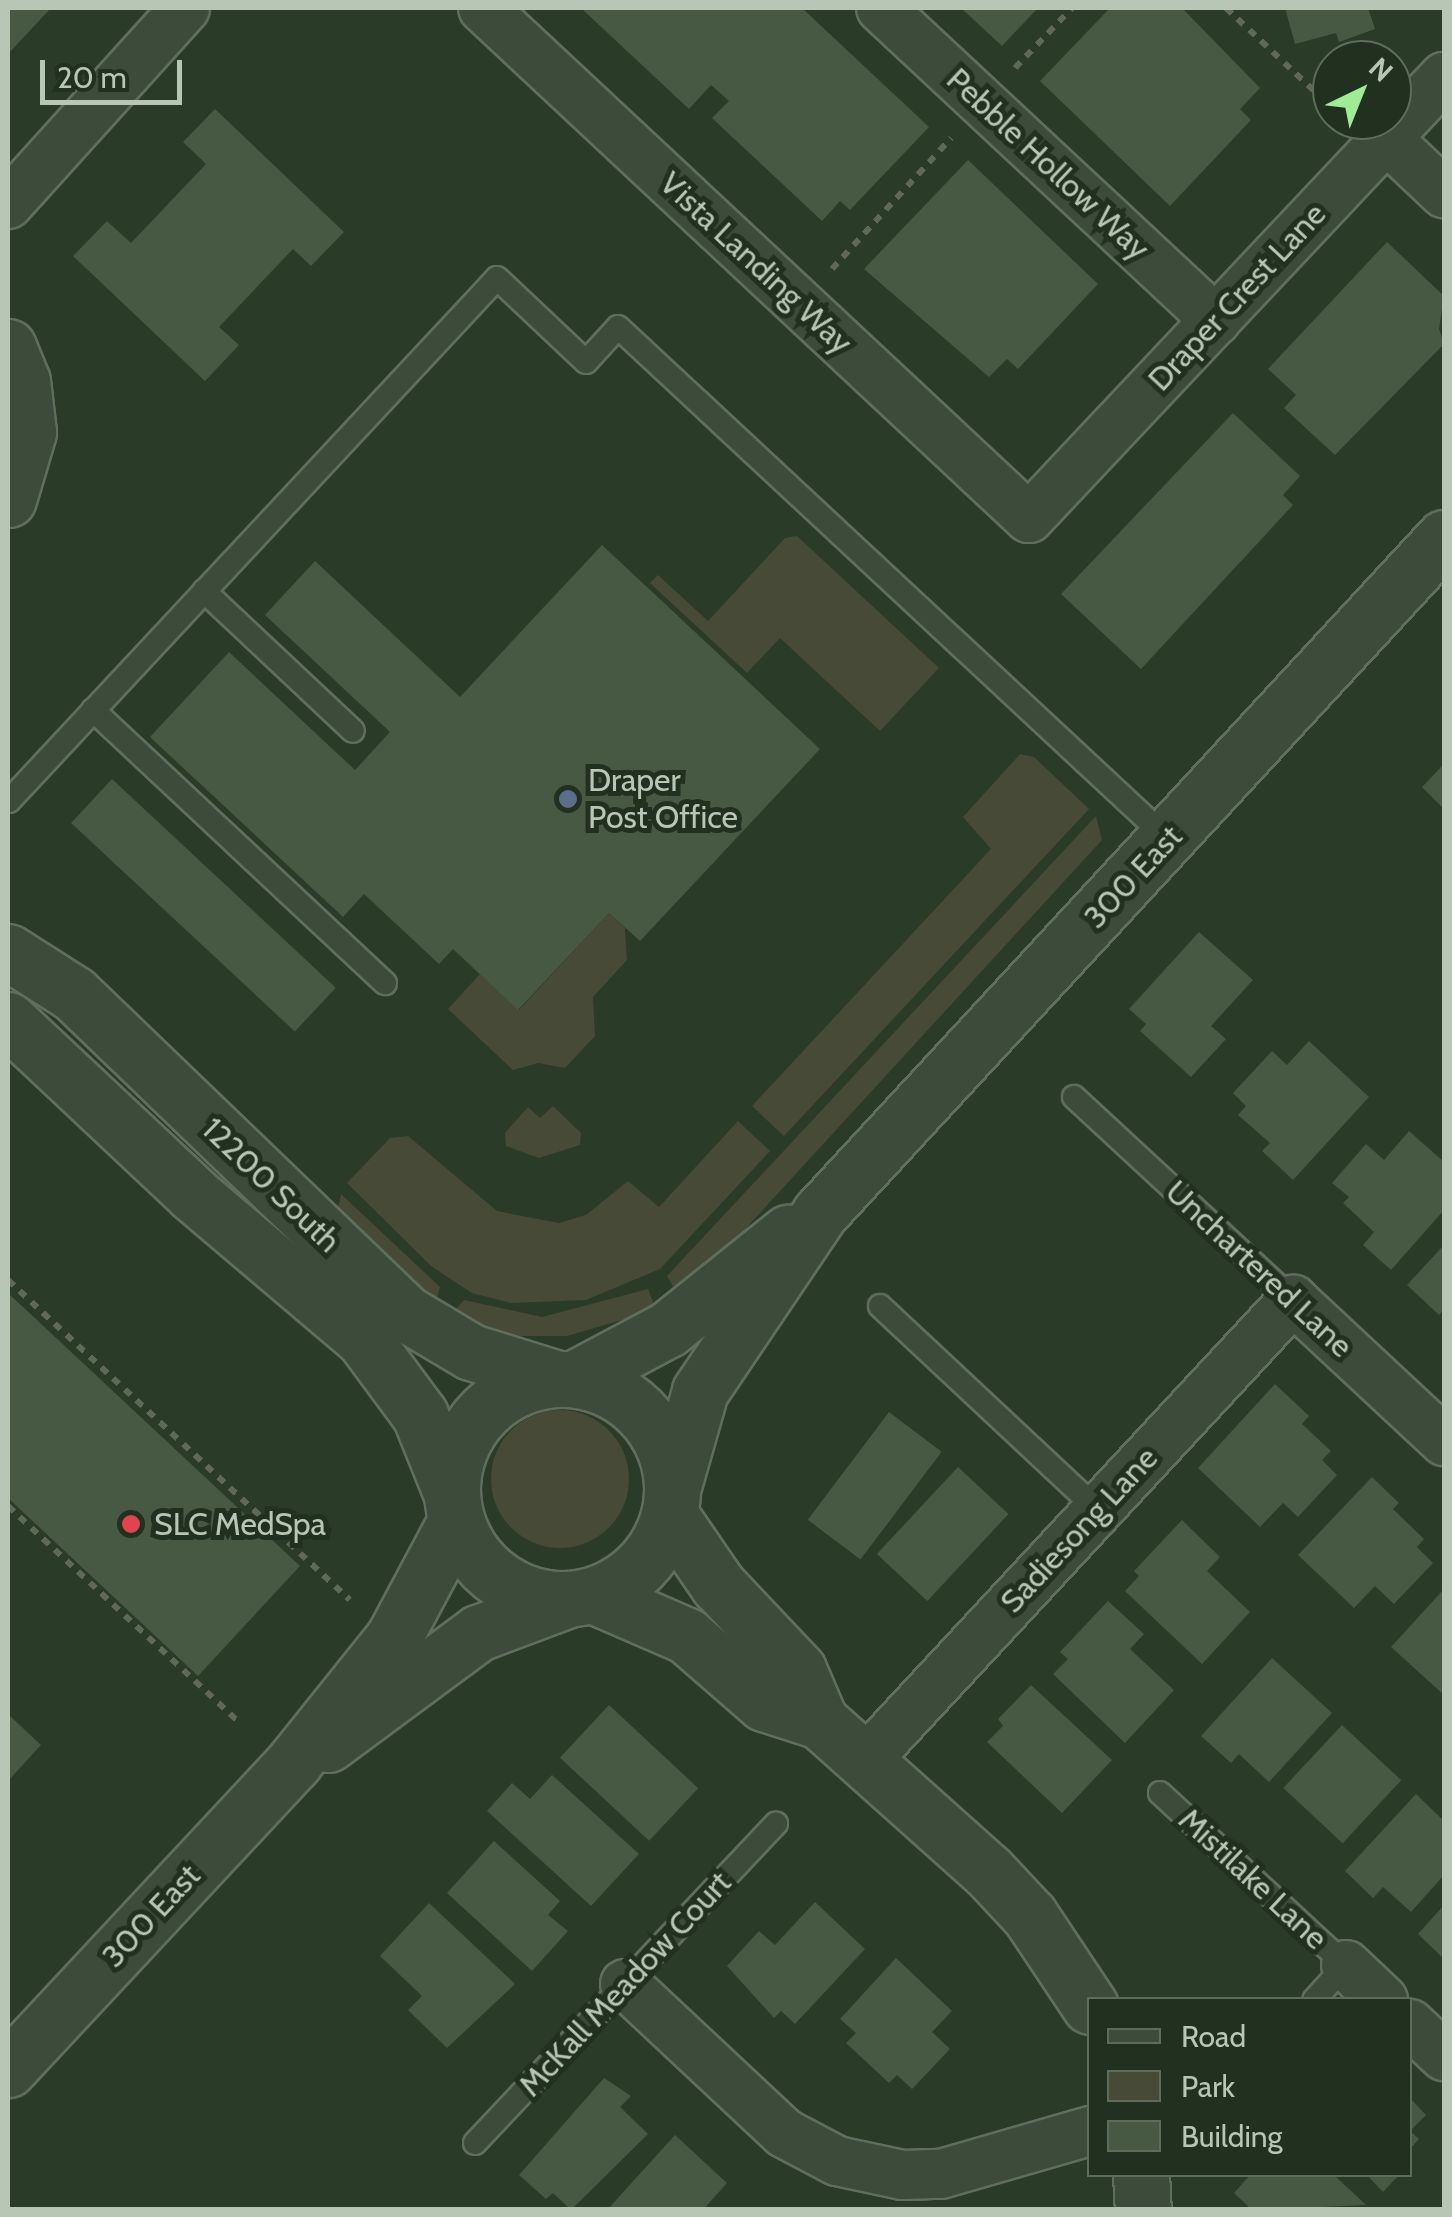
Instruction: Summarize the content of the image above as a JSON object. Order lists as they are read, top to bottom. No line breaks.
{"streets":{"street":["Pebble Hollow Way","Vista Landing Way","Draper Crest Lane","300 East","12200 South","Unchartered Lane","Sadiesong Lane","Mistilake Lane"],"lane":["McKall Meadow Court"]},"crossings":[["Pebble Hollow Way","Draper Crest Lane"],["Vista Landing Way","Draper Crest Lane"],["300 East","12200 South"],["Unchartered Lane","Sadiesong Lane"]],"places":["Draper Post Office","SLC MedSpa"],"legend":["Road","Park","Building"],"scale_bar":"20 m","north":"top right"}
